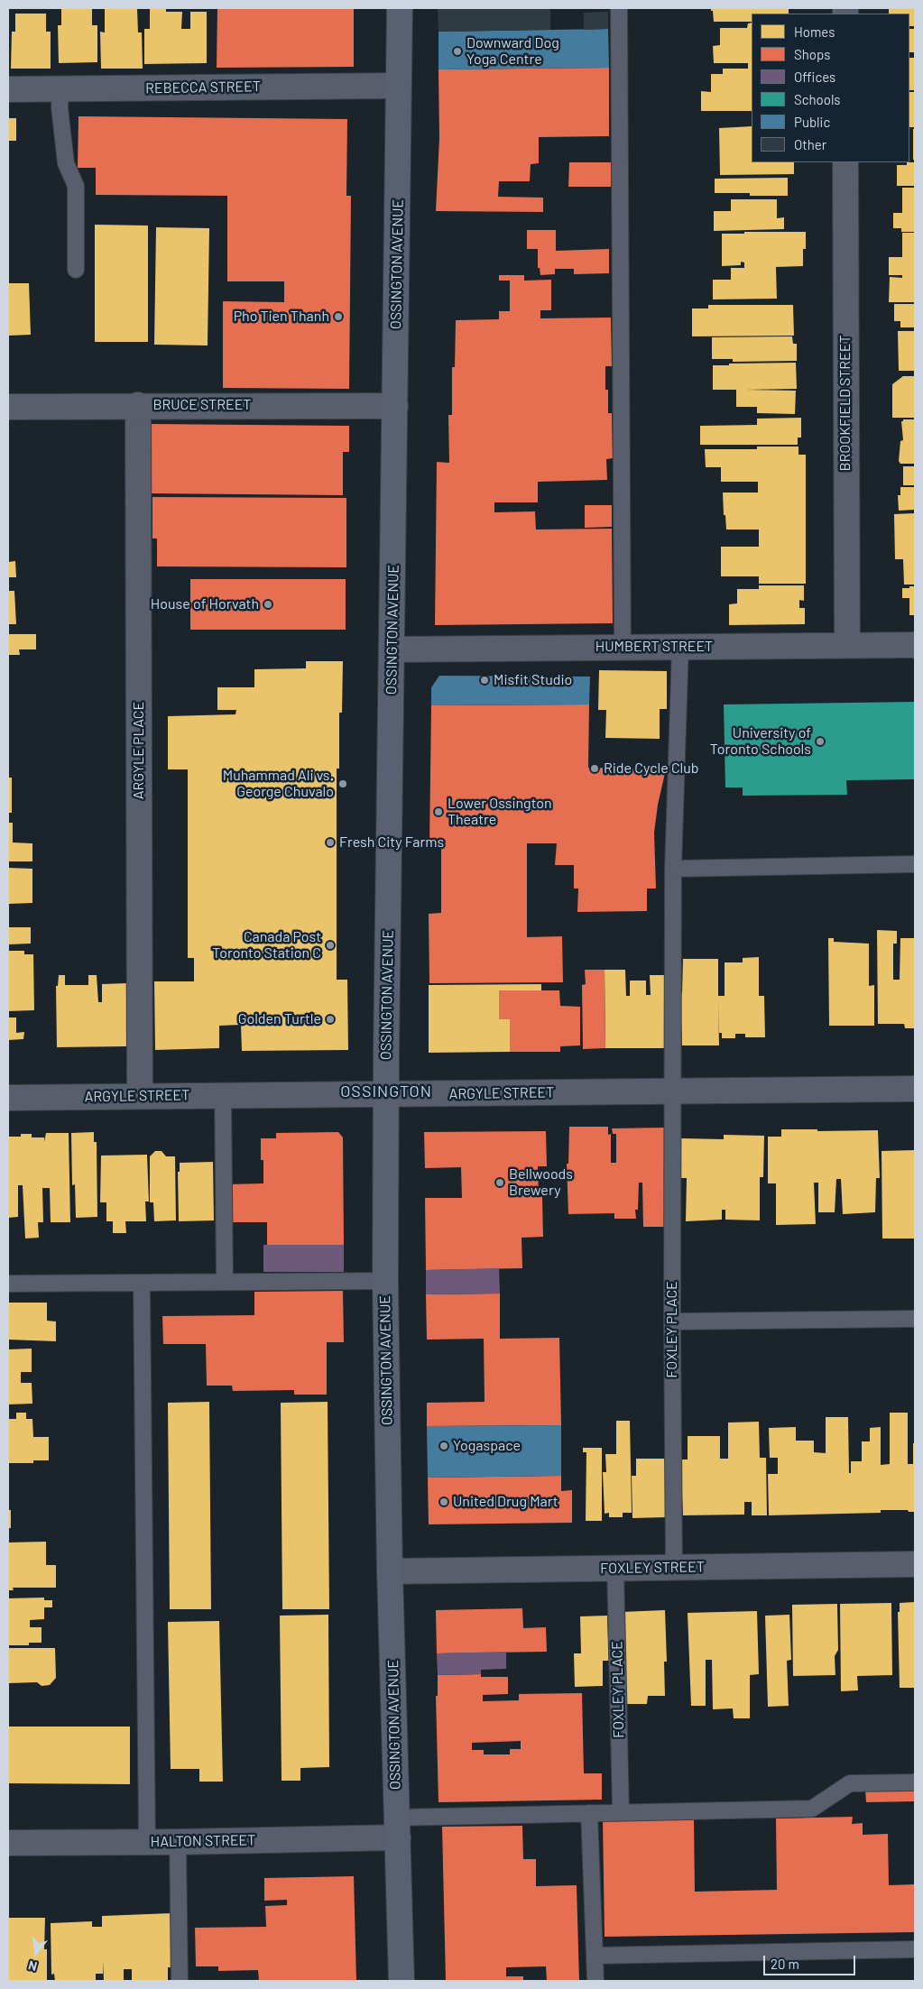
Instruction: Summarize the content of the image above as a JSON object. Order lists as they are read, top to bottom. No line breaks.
{"streets":{"street":["REBECCA STREET","OSSINGTON AVENUE","BROOKFIELD STREET","BRUCE STREET","HUMBERT STREET","ARGYLE PLACE","ARGYLE STREET","FOXLEY STREET","HALTON STREET"],"lane":["FOXLEY PLACE"]},"crossings":[["REBECCA STREET","OSSINGTON AVENUE"],["OSSINGTON AVENUE","BRUCE STREET"],["OSSINGTON AVENUE","HUMBERT STREET"],["OSSINGTON AVENUE","ARGYLE STREET"],["OSSINGTON AVENUE","FOXLEY STREET"],["OSSINGTON AVENUE","HALTON STREET"],["BROOKFIELD STREET","HUMBERT STREET"],["BRUCE STREET","ARGYLE PLACE"],["HUMBERT STREET","FOXLEY PLACE"],["ARGYLE PLACE","ARGYLE STREET"],["ARGYLE STREET","FOXLEY PLACE"],["FOXLEY PLACE","FOXLEY STREET"]],"districts":["OSSINGTON"],"places":["Downward Dog Yoga Centre","Pho Tien Thanh","House of Horvath","Misfit Studio","University of Toronto Schools","Ride Cycle Club","Muhammad Ali vs. George Chuvalo","Lower Ossington Theatre","Fresh City Farms","Canada Post Toronto Station C","Golden Turtle","Bellwoods Brewery","Yogaspace","United Drug Mart"],"legend":["Homes","Shops","Offices","Schools","Public","Other"],"scale_bar":"20 m","north":"bottom"}
